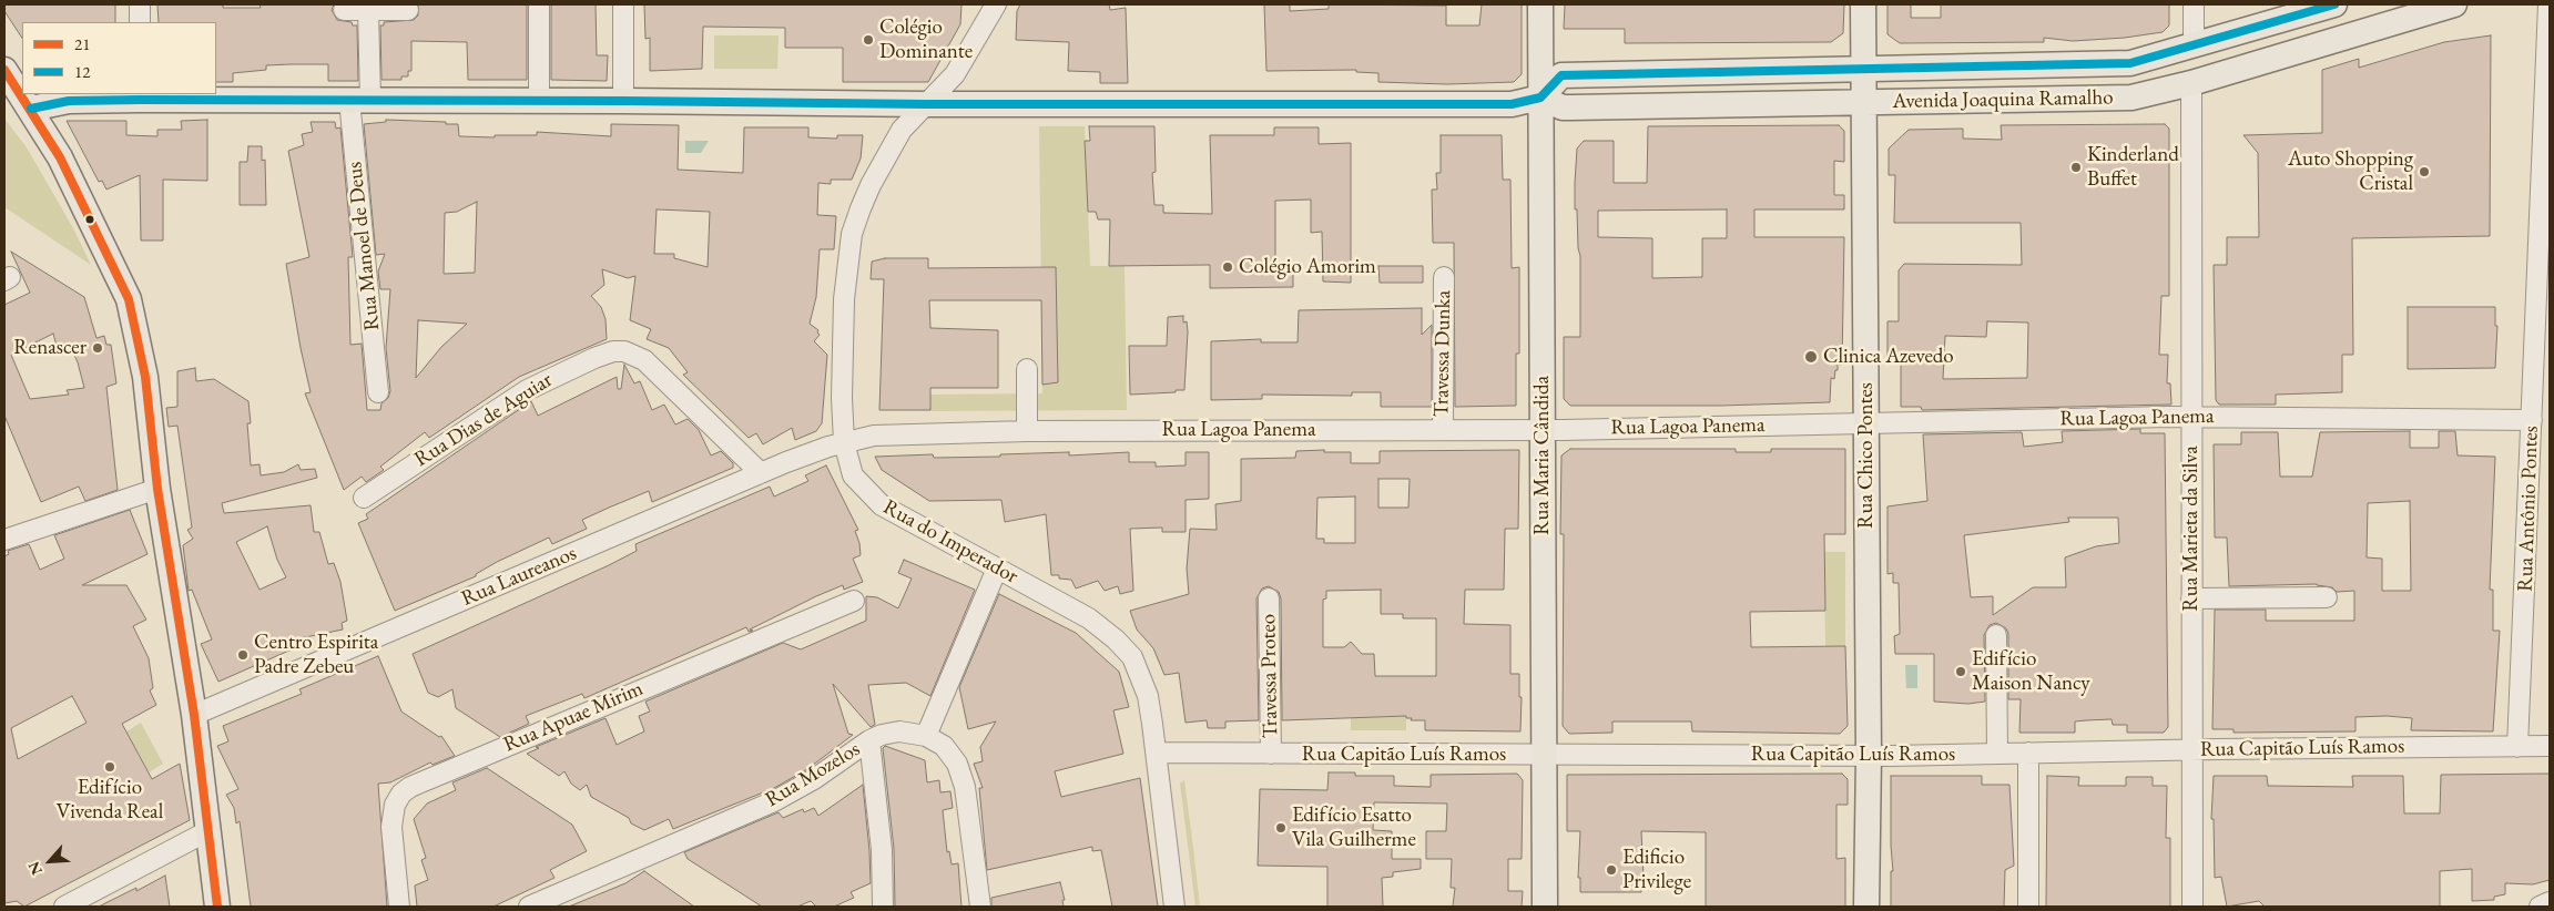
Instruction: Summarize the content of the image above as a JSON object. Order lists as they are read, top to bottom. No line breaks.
{"streets":{"main road":["Avenida Joaquina Ramalho","Rua Maria Cândida","Rua Chico Pontes"],"street":["Rua Manoel de Deus","Travessa Dunka","Rua Lagoa Panema","Rua Dias de Aguiar","Rua Antônio Pontes","Rua Marieta da Silva","Rua do Imperador","Rua Laureanos","Travessa Proteo","Rua Apuae Mirim","Rua Capitão Luís Ramos","Rua Mozelos"]},"crossings":[["Avenida Joaquina Ramalho","Rua Maria Cândida"],["Avenida Joaquina Ramalho","Rua Chico Pontes"],["Avenida Joaquina Ramalho","Rua Marieta da Silva"],["Travessa Dunka","Rua Lagoa Panema"],["Rua Lagoa Panema","Rua Maria Cândida"],["Rua Lagoa Panema","Rua Chico Pontes"],["Rua Lagoa Panema","Rua Antônio Pontes"],["Rua Lagoa Panema","Rua Marieta da Silva"],["Rua Lagoa Panema","Rua do Imperador"],["Rua Lagoa Panema","Rua Laureanos"],["Rua Dias de Aguiar","Rua Laureanos"],["Rua Maria Cândida","Rua Capitão Luís Ramos"],["Rua Chico Pontes","Rua Capitão Luís Ramos"],["Rua Antônio Pontes","Rua Capitão Luís Ramos"],["Rua Marieta da Silva","Rua Capitão Luís Ramos"],["Rua do Imperador","Rua Laureanos"],["Rua do Imperador","Rua Capitão Luís Ramos"],["Travessa Proteo","Rua Capitão Luís Ramos"]],"places":["Colégio Dominante","Kinderland Buffet","Auto Shopping Cristal","Colégio Amorim","Renascer","Clinica Azevedo","Centro Espirita Padre Zebeu","Edifício Maison Nancy","Edifício Vivenda Real","Edifício Esatto Vila Guilherme","Edificio Privilege"],"lines":["transit line 12","transit line 21"],"legend":["21","12"],"north":"bottom left"}
